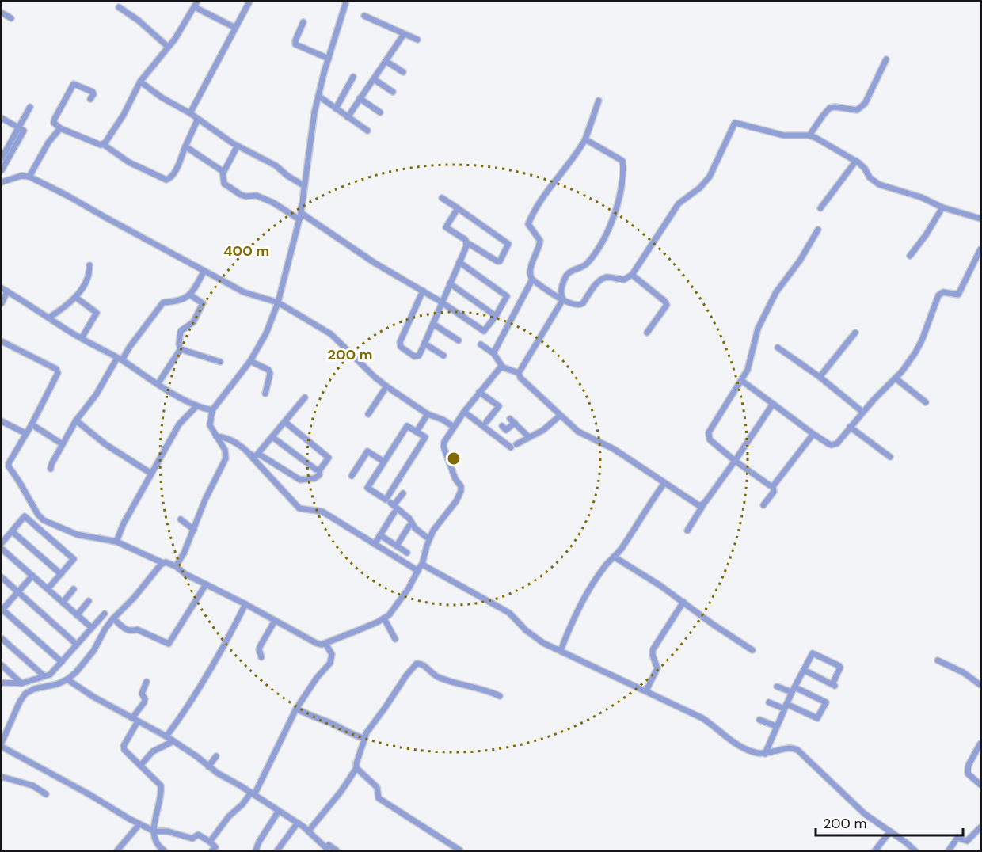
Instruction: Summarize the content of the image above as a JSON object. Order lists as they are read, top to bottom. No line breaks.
{"scale_bar":"200 m","rings":["400 m","200 m"]}
